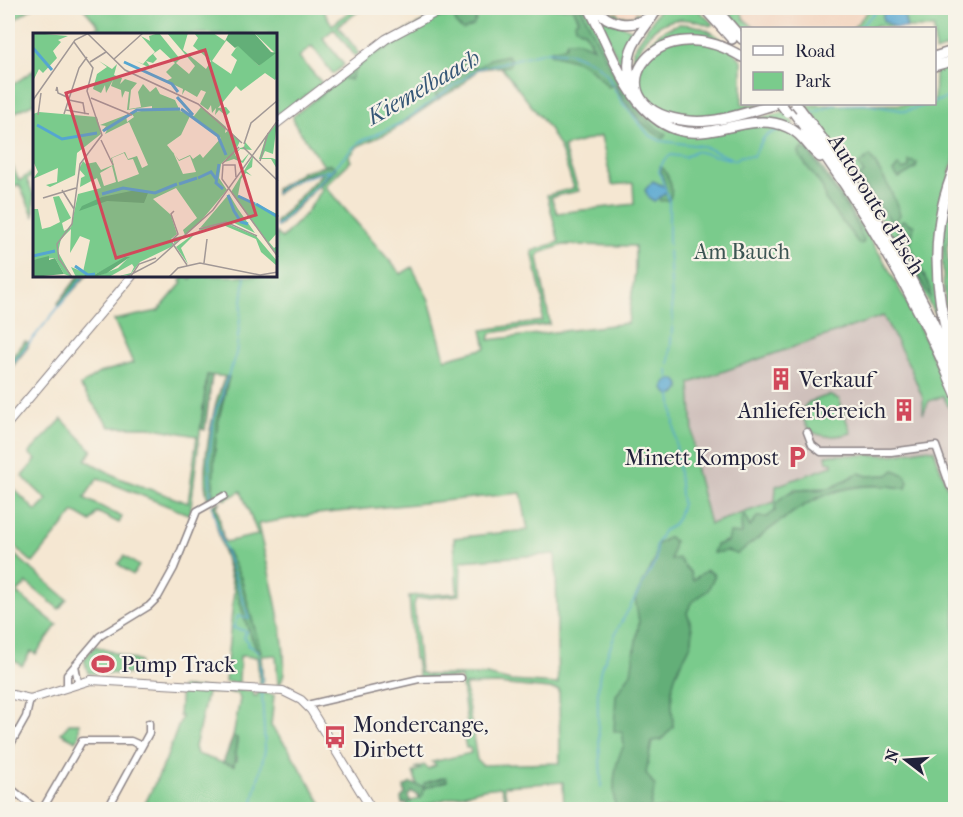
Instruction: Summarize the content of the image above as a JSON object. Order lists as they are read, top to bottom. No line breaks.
{"streets":{"highway":["Autoroute d'Esch"]},"water":["Kiemelbaach"],"parks":["Am Bauch"],"places":{"building":["Verkauf","Anlieferbereich"],"parking":["Minett Kompost"],"sports":["Pump Track"],"bus stop":["Mondercange, Dirbett"]},"legend":["Road","Park"],"north":"left"}
